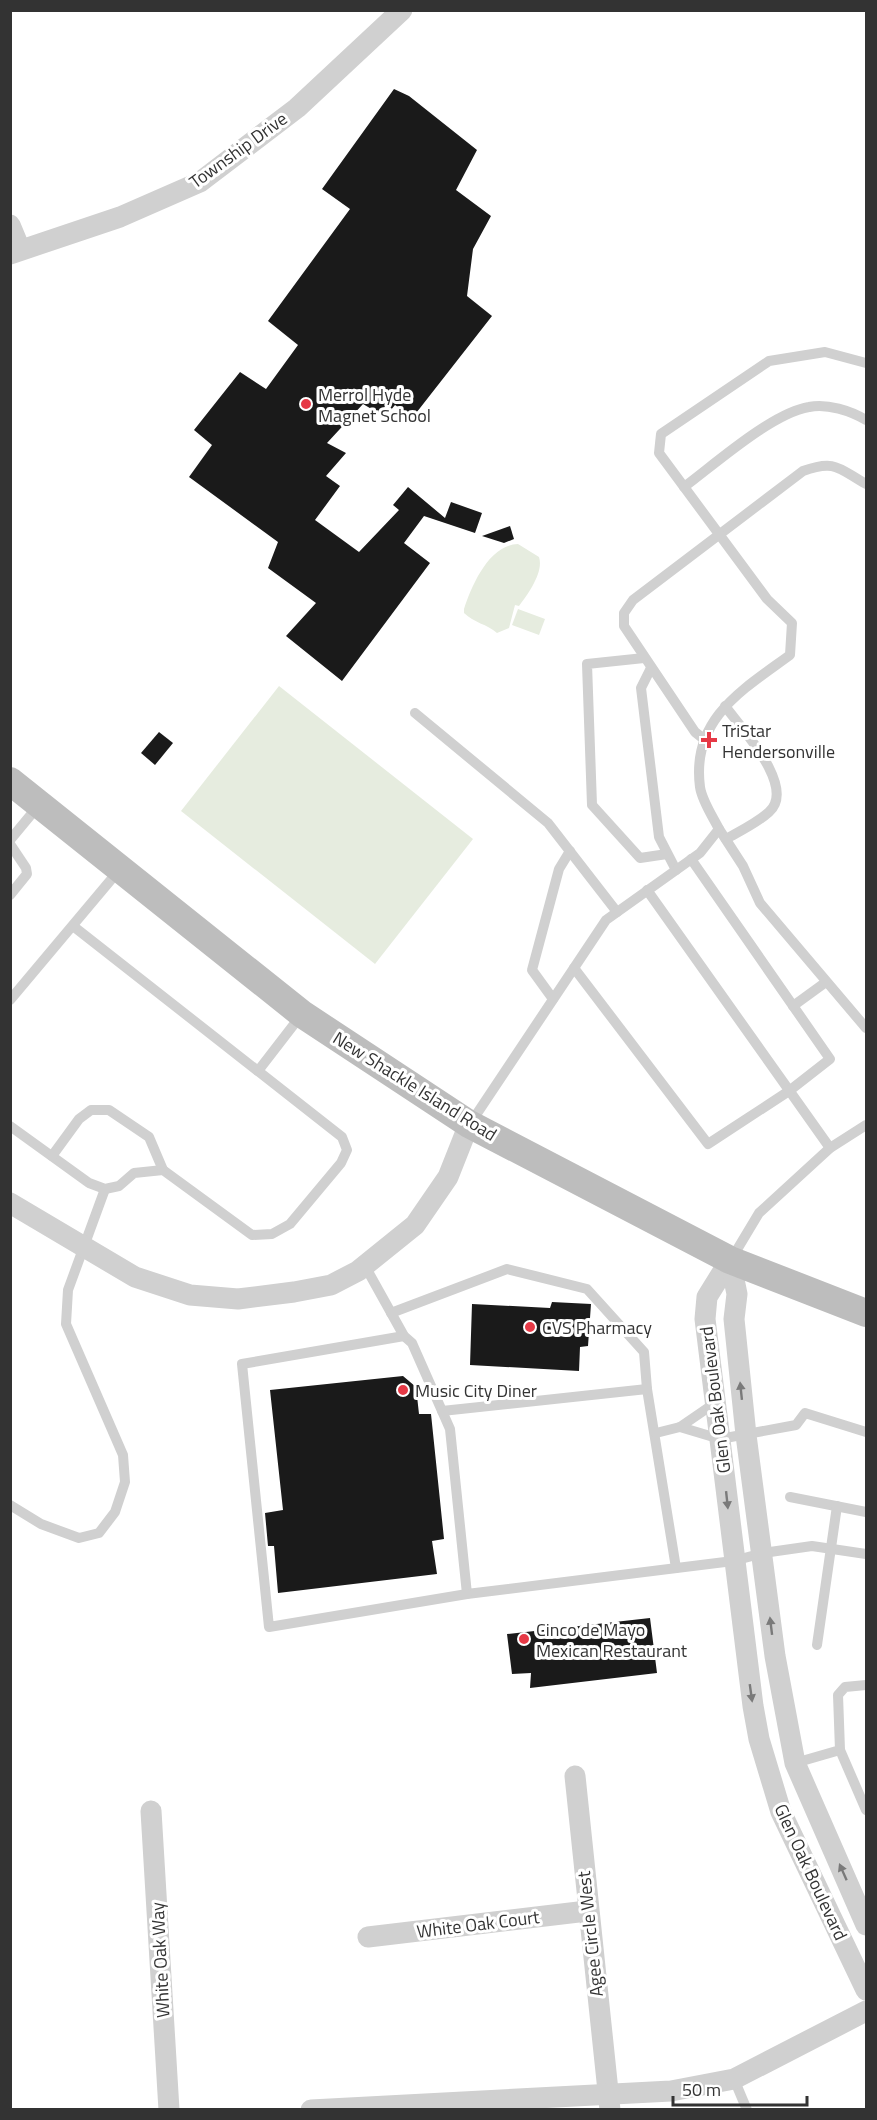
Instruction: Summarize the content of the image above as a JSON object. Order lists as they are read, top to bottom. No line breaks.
{"streets":{"main road":["New Shackle Island Road"],"street":["Township Drive","Glen Oak Boulevard","White Oak Court","Agee Circle West","White Oak Way"]},"crossings":[["New Shackle Island Road","Glen Oak Boulevard"],["White Oak Court","Agee Circle West"]],"places":{"other":["Merrol Hyde Magnet School","CVS Pharmacy","Music City Diner","Cinco de Mayo Mexican Restaurant"],"health":["TriStar Hendersonville"]},"scale_bar":"50 m"}
